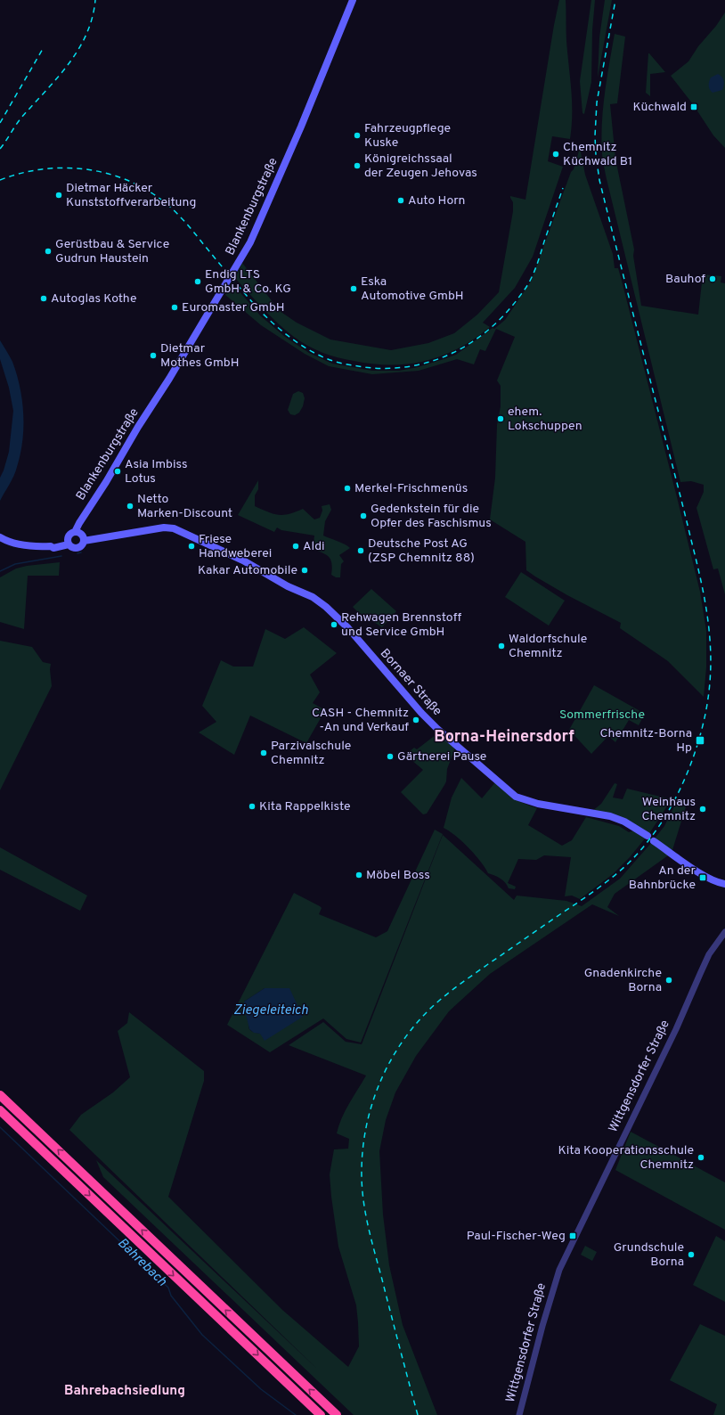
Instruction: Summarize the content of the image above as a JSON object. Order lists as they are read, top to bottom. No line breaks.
{"streets":{"main road":["Blankenburgstraße","Bornaer Straße"],"street":["Wittgensdorfer Straße"]},"crossings":[["Blankenburgstraße","Bornaer Straße"]],"districts":["Borna-Heinersdorf","Bahrebachsiedlung"],"water":["Ziegeleiteich","Bahrebach"],"parks":["Sommerfrische"],"places":{"transit":["Küchwald","Chemnitz-Borna Hp","An der Bahnbrücke","Paul-Fischer-Weg"],"other":["Fahrzeugpflege Kuske","Chemnitz Küchwald B1","Königreichssaal der Zeugen Jehovas","Dietmar Häcker Kunststoffverarbeitung","Auto Horn","Gerüstbau & Service Gudrun Haustein","Bauhof","Endig LTS GmbH & Co. KG","Eska Automotive GmbH","Autoglas Kothe","Euromaster GmbH","Dietmar Mothes GmbH","ehem. Lokschuppen","Asia Imbiss Lotus","Merkel-Frischmenüs","Netto Marken-Discount","Gedenkstein für die Opfer des Faschismus","Friese Handweberei","Aldi","Deutsche Post AG (ZSP Chemnitz 88)","Kakar Automobile","Rehwagen Brennstoff und Service GmbH","Waldorfschule Chemnitz","CASH - Chemnitz -An und Verkauf","Parzivalschule Chemnitz","Gärtnerei Pause","Kita Rappelkiste","Weinhaus Chemnitz","Möbel Boss","Gnadenkirche Borna","Kita Kooperationsschule Chemnitz","Grundschule Borna"]}}
